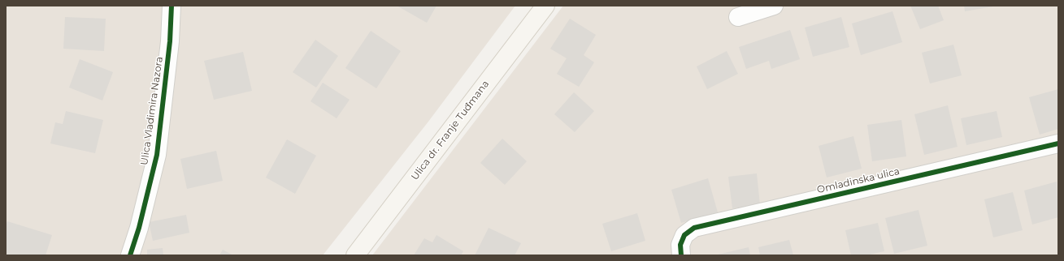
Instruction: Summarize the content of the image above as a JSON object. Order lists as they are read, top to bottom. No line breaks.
{"streets":{"main road":["Ulica dr. Franje Tuđmana"],"street":["Ulica Vladimira Nazora","Omladinska ulica"]}}
